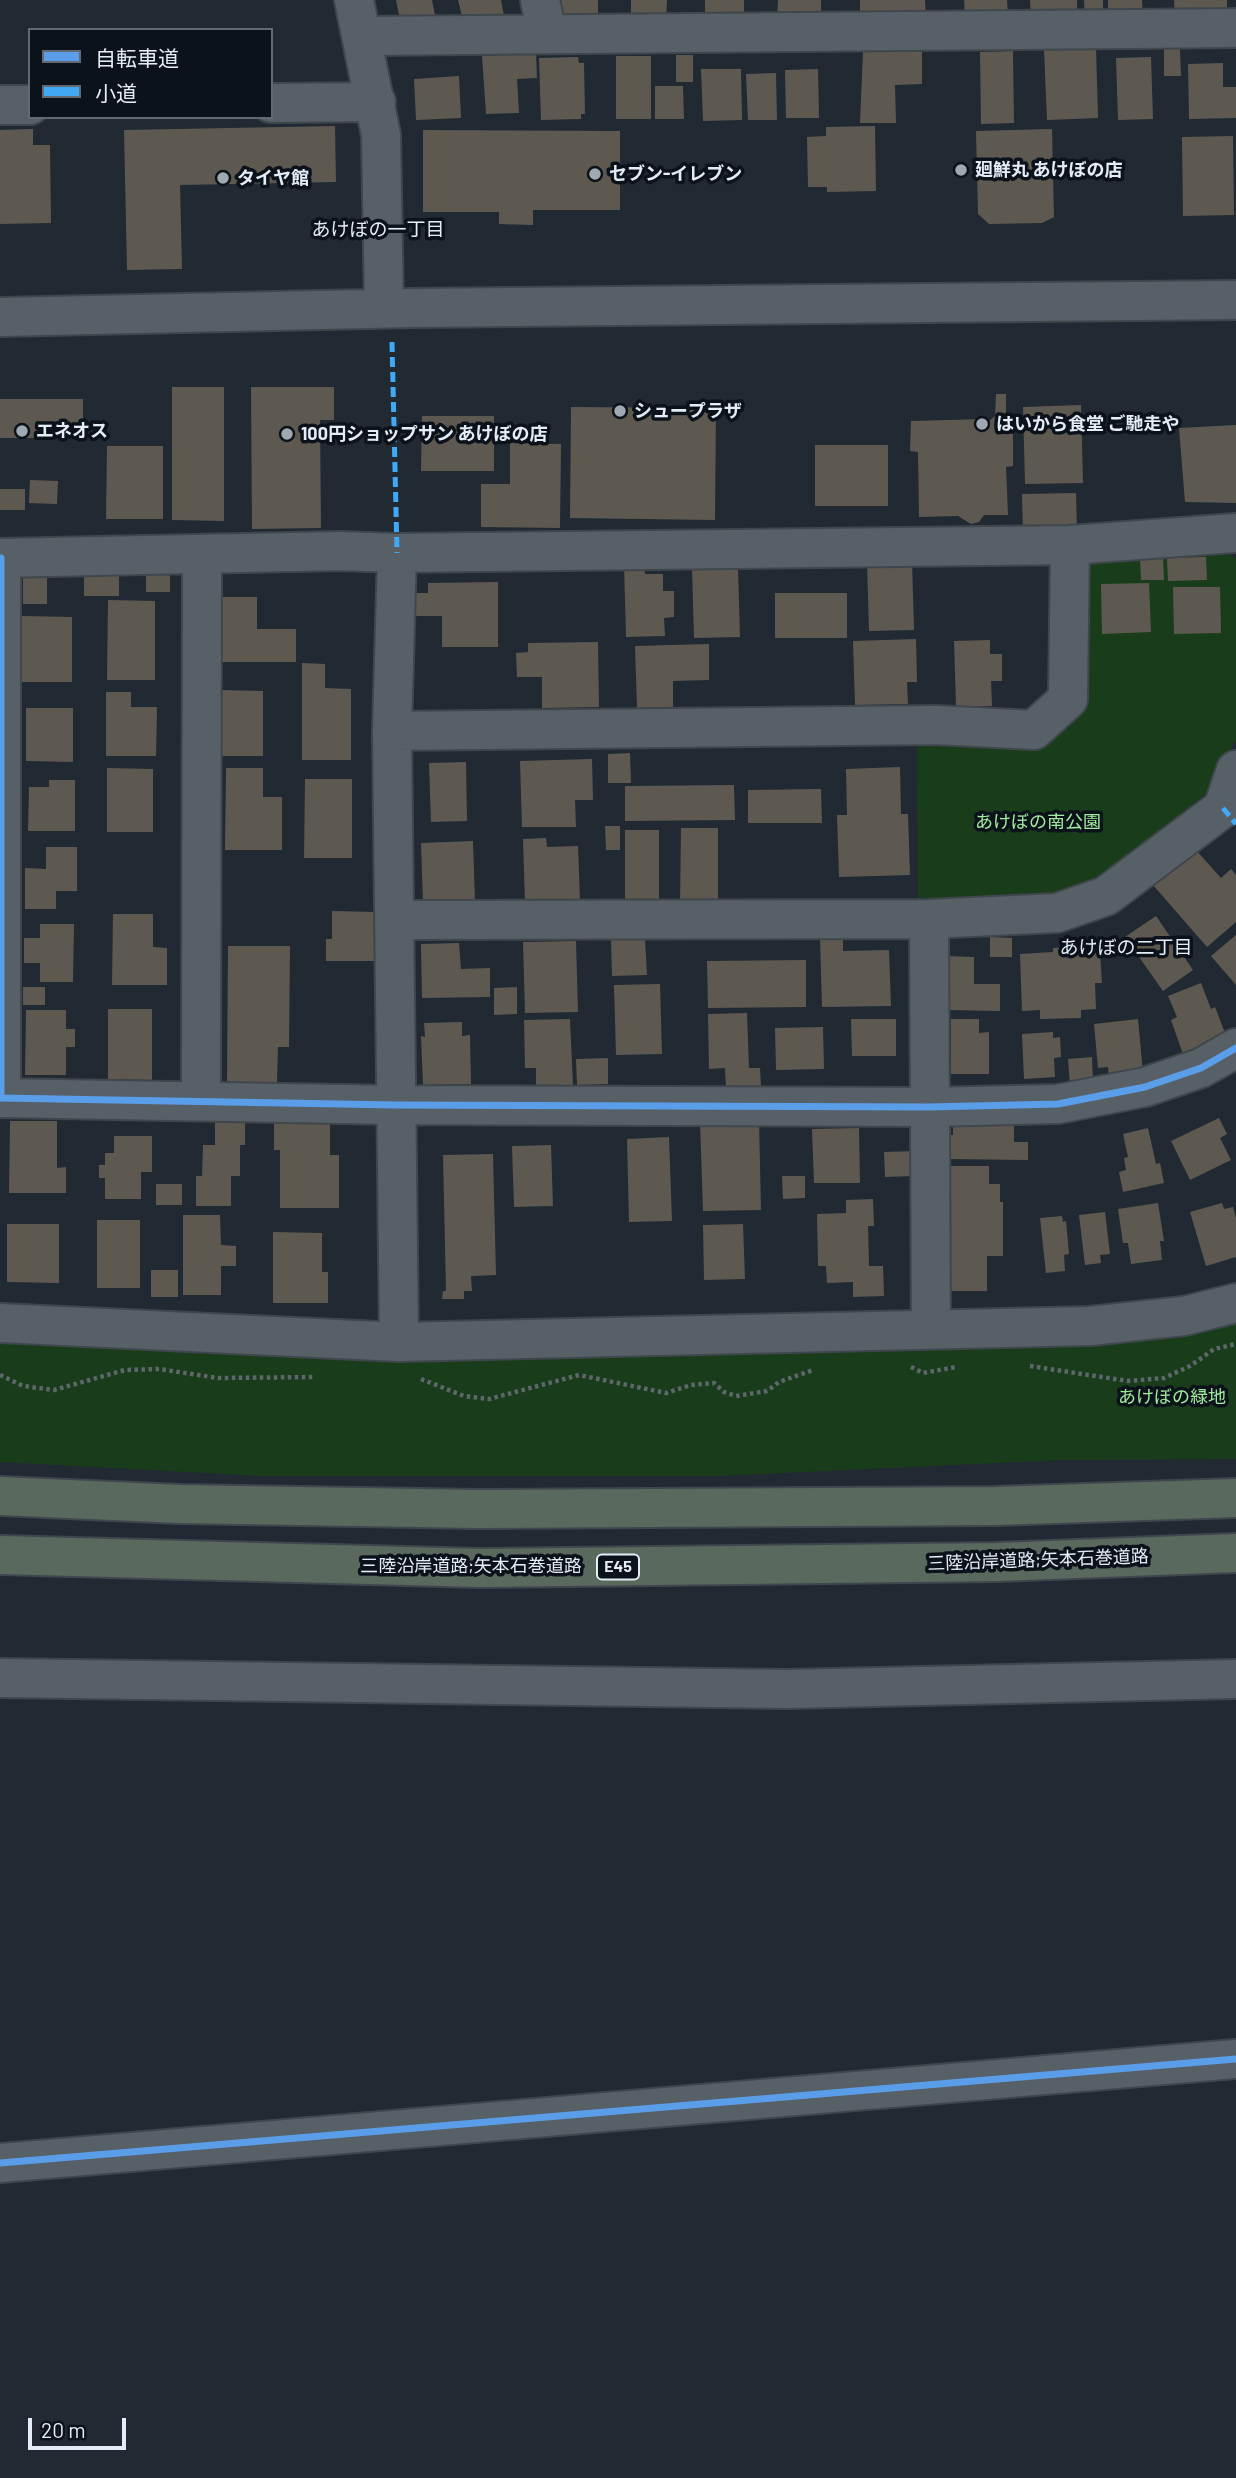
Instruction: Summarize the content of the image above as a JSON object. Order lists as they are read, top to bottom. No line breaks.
{"streets":{"highway":["三陸沿岸道路;矢本石巻道路","E45"]},"districts":["あけぼの一丁目","あけぼの二丁目"],"parks":["あけぼの南公園","あけぼの緑地"],"places":["廻鮮丸 あけぼの店","セブン-イレブン","タイヤ館","シュープラザ","はいから食堂 ご馳走や","エネオス","100円ショップサン あけぼの店"],"legend":["自転車道","小道"],"scale_bar":"20 m"}
